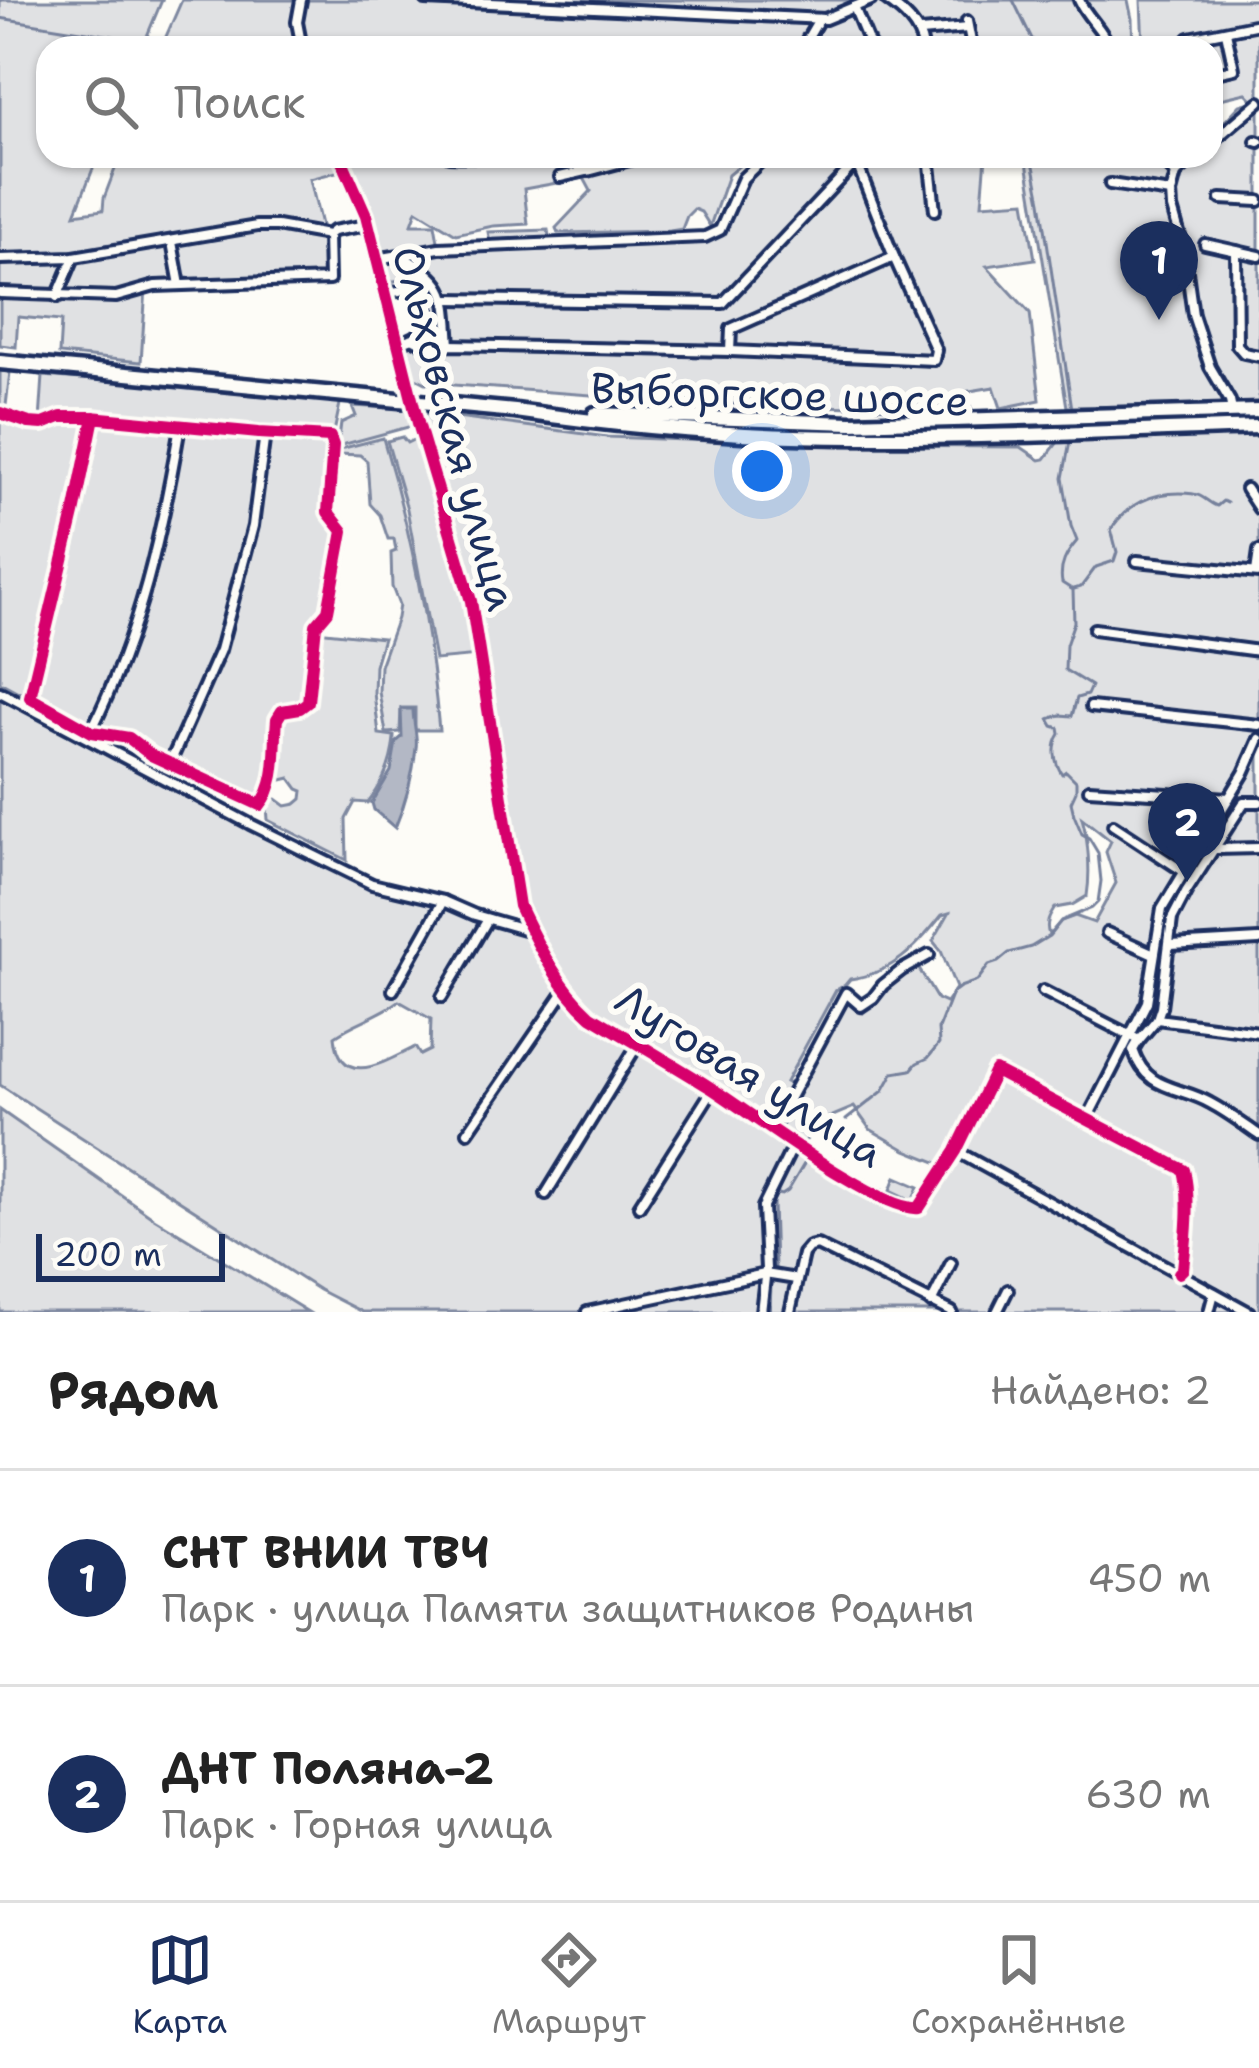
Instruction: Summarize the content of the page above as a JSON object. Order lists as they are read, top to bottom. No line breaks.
{"streets":{"main road":["Выборгское шоссе"],"street":["Ольховская улица","Луговая улица"]},"crossings":[["Выборгское шоссе","Ольховская улица"],["Ольховская улица","Луговая улица"]],"scale_bar":"200 m","page":{"search":"Поиск","pins":["1","2"],"scale":"200 m","heading":["Рядом","Найдено: 2"],"list":[{"mark":"1","name":"СНТ ВНИИ ТВЧ","note":"Парк · улица Памяти защитников Родины","value":"450 m"},{"mark":"2","name":"ДНТ Поляна-2","note":"Парк · Горная улица","value":"630 m"}],"nav":["Карта","Маршрут","Сохранённые"]}}
